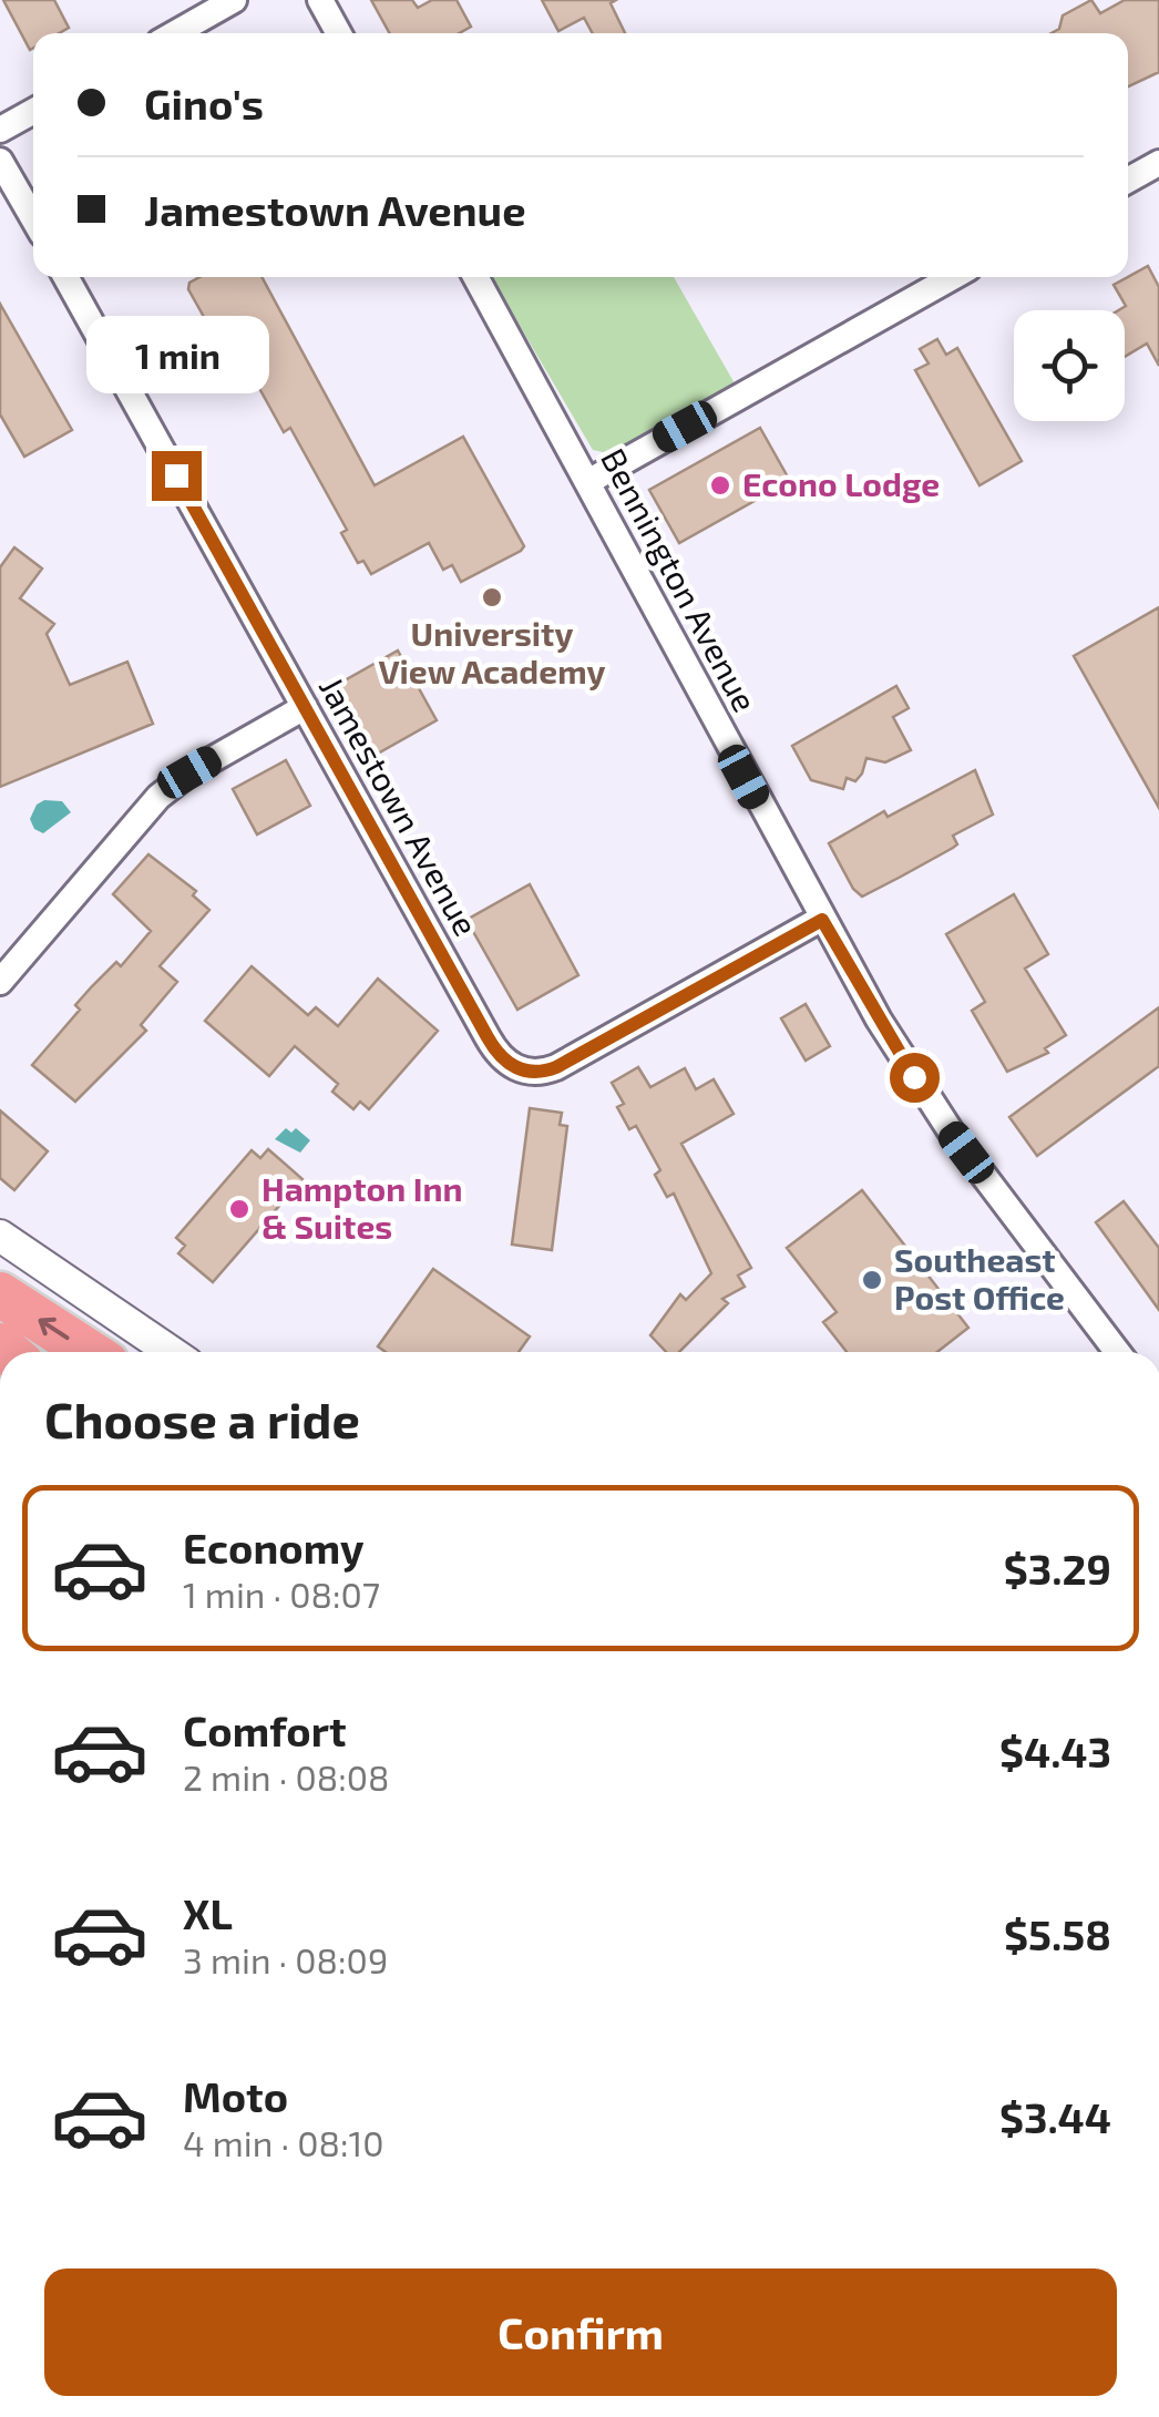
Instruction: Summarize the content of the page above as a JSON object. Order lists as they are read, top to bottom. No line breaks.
{"streets":{"street":["Bennington Avenue","Jamestown Avenue"]},"crossings":[["Bennington Avenue","Jamestown Avenue"]],"places":["Econo Lodge","University View Academy","Hampton Inn & Suites","Southeast Post Office"],"page":{"banner":["Gino's","Jamestown Avenue"],"bubble":"1 min","heading":"Choose a ride","list":[{"name":"Economy","note":"1 min · 08:07","value":"$3.29"},{"name":"Comfort","note":"2 min · 08:08","value":"$4.43"},{"name":"XL","note":"3 min · 08:09","value":"$5.58"},{"name":"Moto","note":"4 min · 08:10","value":"$3.44"}],"buttons":"Confirm"}}
